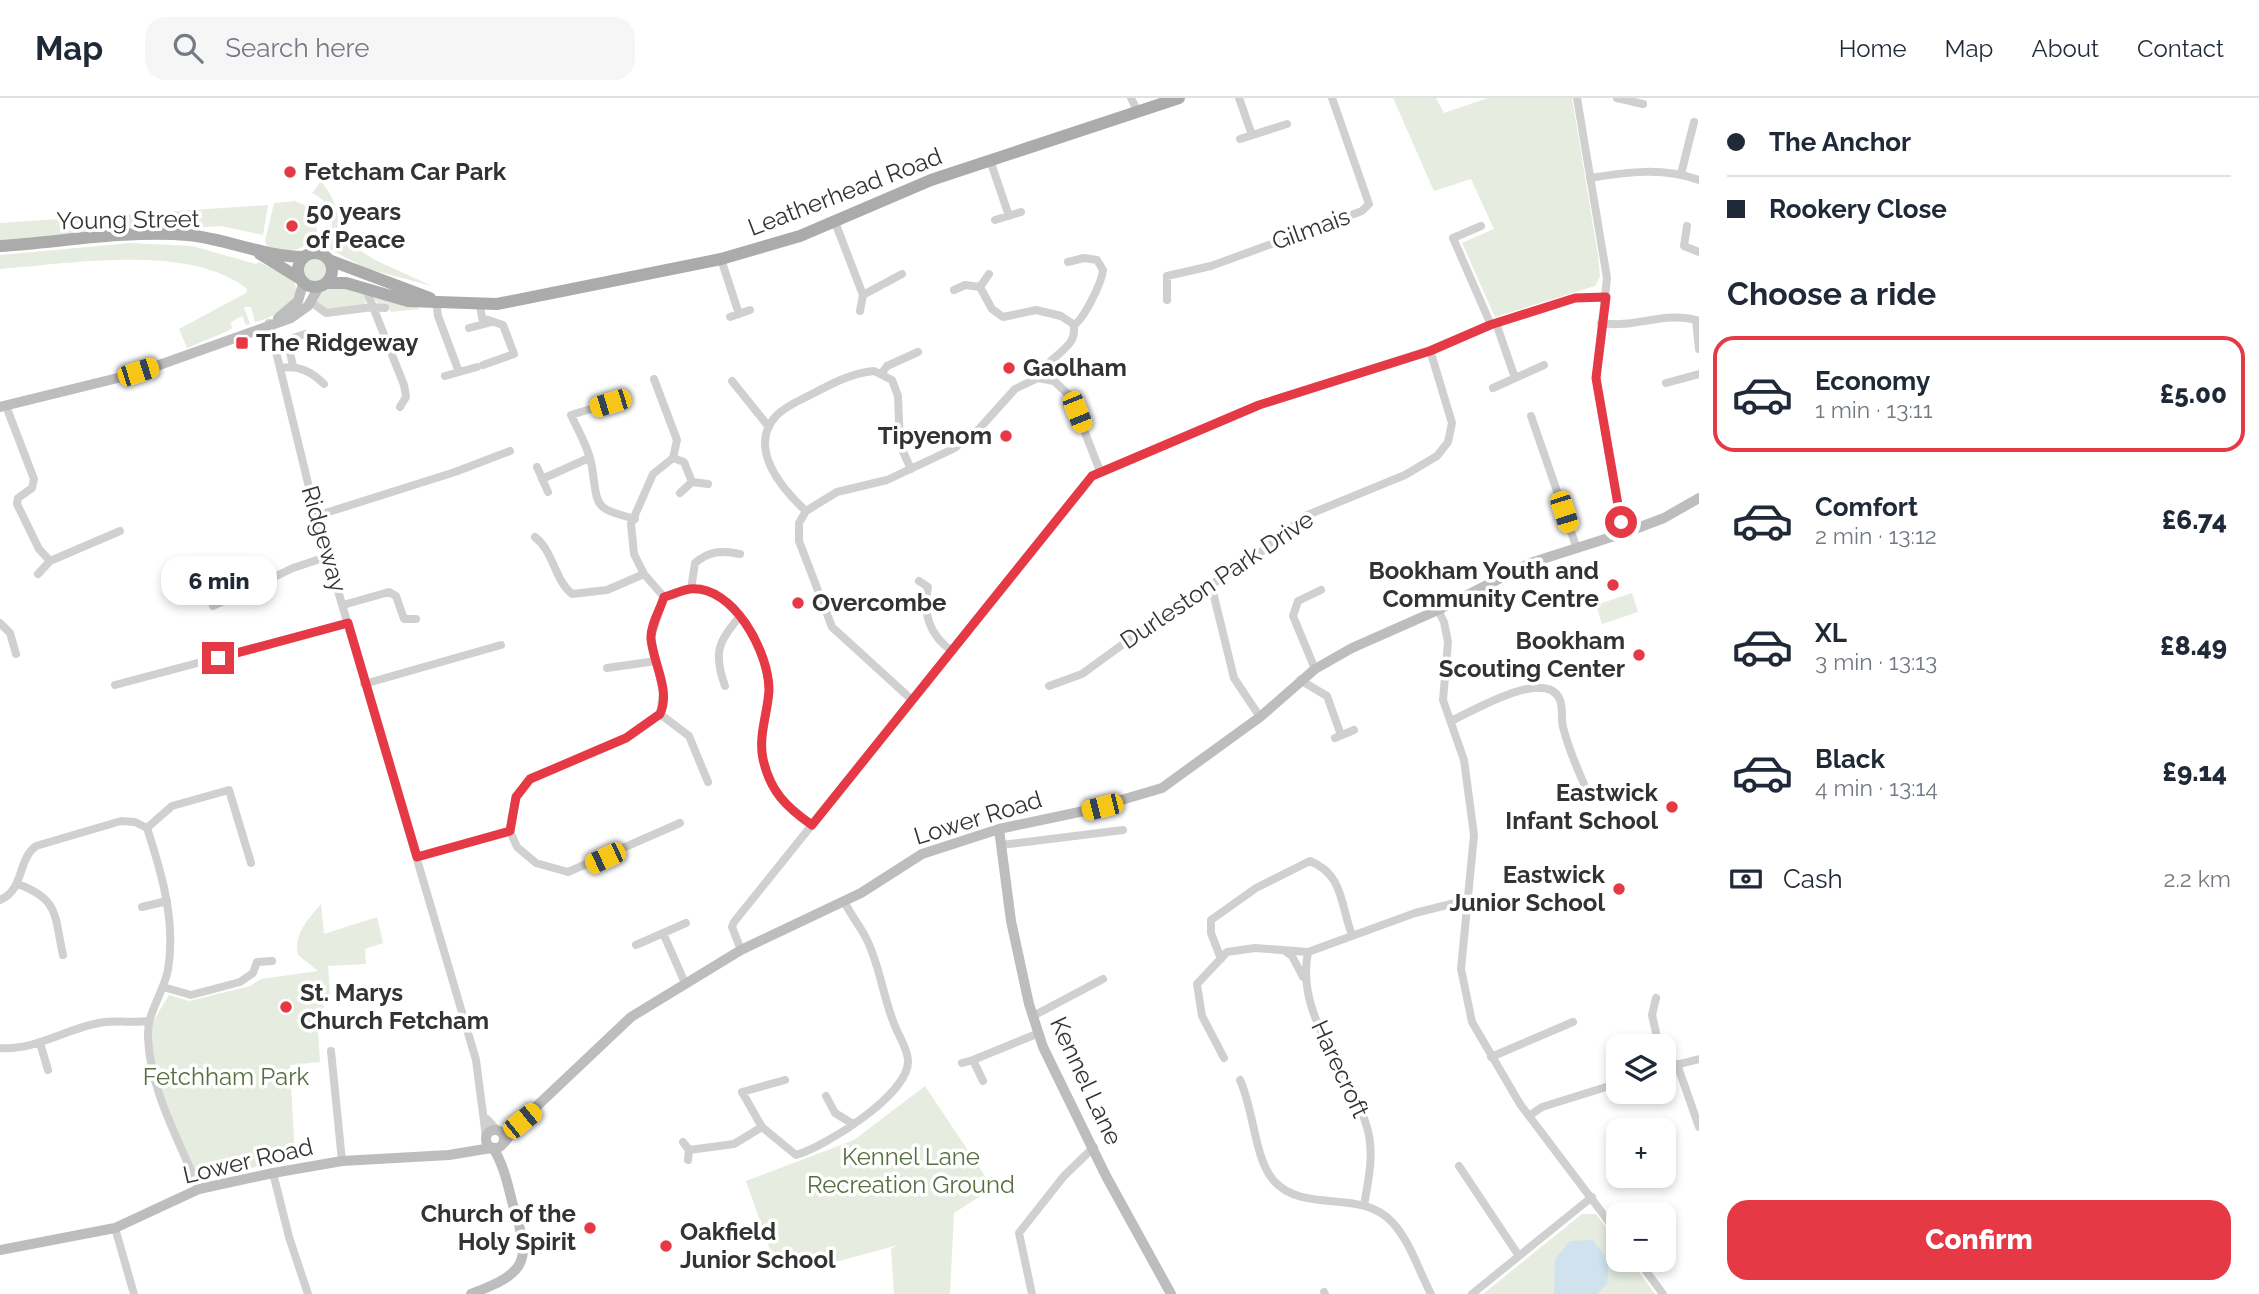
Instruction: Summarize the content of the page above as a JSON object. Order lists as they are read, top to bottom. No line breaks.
{"streets":{"main road":["Leatherhead Road","Young Street"],"street":["Gilmais","Ridgeway","Durleston Park Drive","Lower Road","Harecroft","Kennel Lane"]},"crossings":[["Ridgeway","Lower Road"],["Lower Road","Kennel Lane"]],"parks":["Fetchham Park","Kennel Lane Recreation Ground"],"places":{"other":["Fetcham Car Park","50 years of Peace","Gaolham","Tipyenom","Bookham Youth and Community Centre","Overcombe","Bookham Scouting Center","Eastwick Infant School","Eastwick Junior School","St. Marys Church Fetcham","Church of the Holy Spirit","Oakfield Junior School"],"transit":["The Ridgeway"]},"page":{"header":"Map","search":"Search here","nav":["Home","Map","About","Contact"],"banner":["The Anchor","Rookery Close"],"heading":"Choose a ride","list":[{"name":"Economy","note":"1 min · 13:11","value":"£5.00"},{"name":"Comfort","note":"2 min · 13:12","value":"£6.74"},{"name":"XL","note":"3 min · 13:13","value":"£8.49"},{"name":"Black","note":"4 min · 13:14","value":"£9.14"}],"bubble":"6 min","pay":["Cash","2.2 km"],"map_buttons":["+","−"],"buttons":"Confirm"}}
